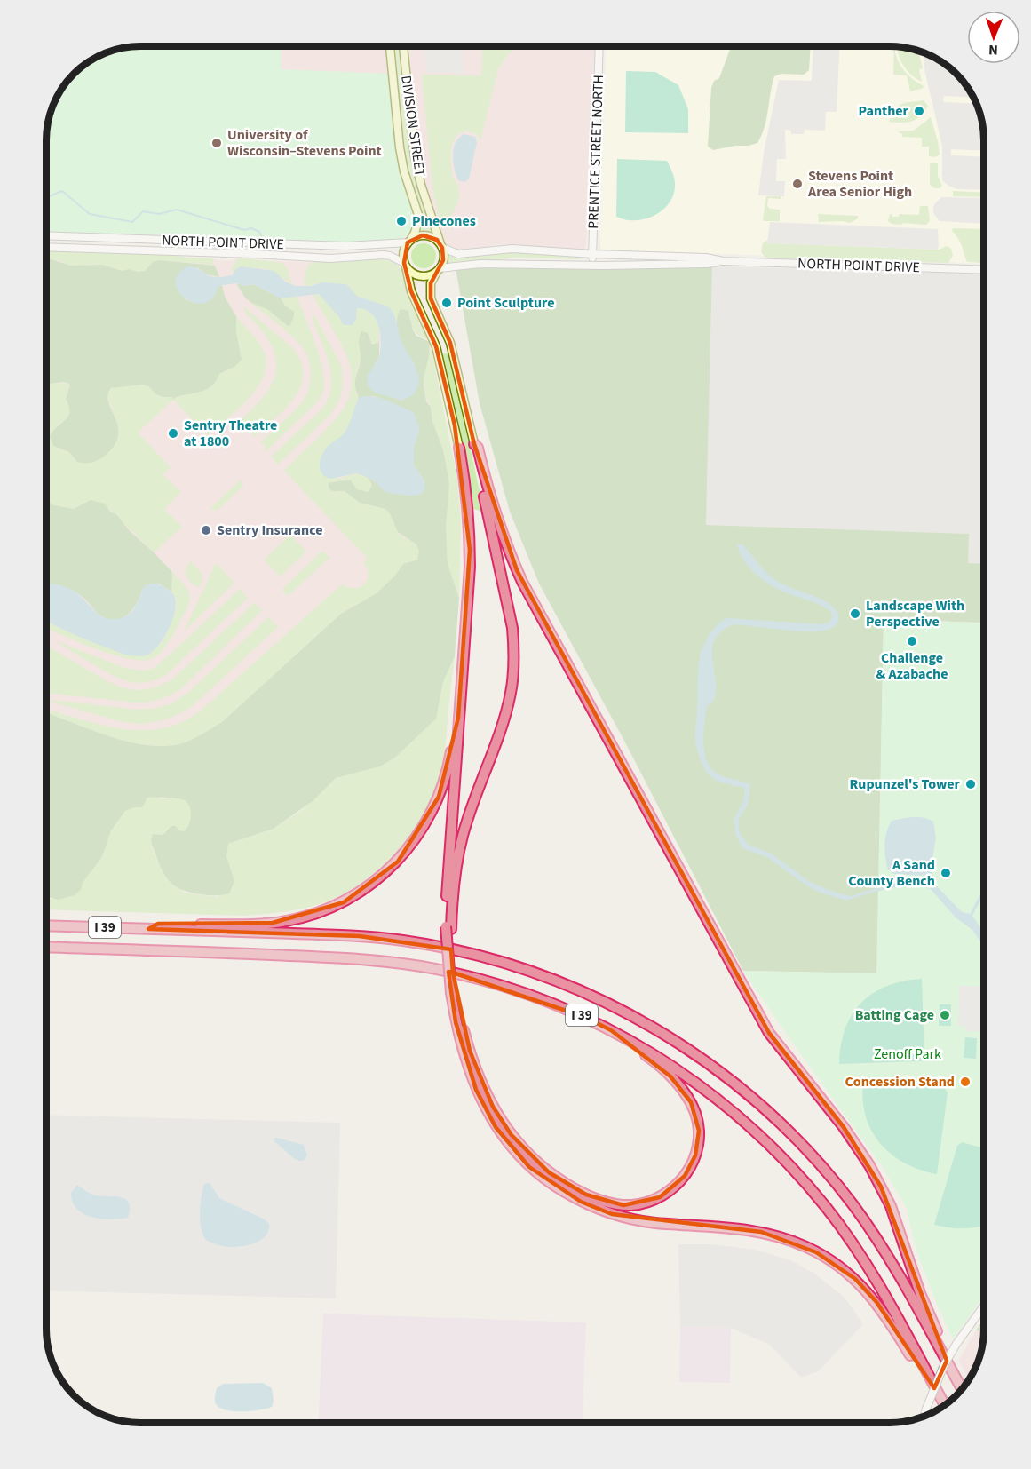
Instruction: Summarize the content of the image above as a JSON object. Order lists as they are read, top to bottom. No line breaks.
{"streets":{"highway":["I 39"],"main road":["DIVISION STREET"],"street":["PRENTICE STREET NORTH","NORTH POINT DRIVE"]},"crossings":[["DIVISION STREET","NORTH POINT DRIVE"],["PRENTICE STREET NORTH","NORTH POINT DRIVE"]],"parks":["Zenoff Park"],"places":["Panther","University of Wisconsin–Stevens Point","Stevens Point Area Senior High","Pinecones","Point Sculpture","Sentry Theatre at 1800","Sentry Insurance","Landscape With Perspective","Challenge & Azabache","Rupunzel's Tower","A Sand County Bench","Batting Cage","Concession Stand"],"north":"bottom"}
